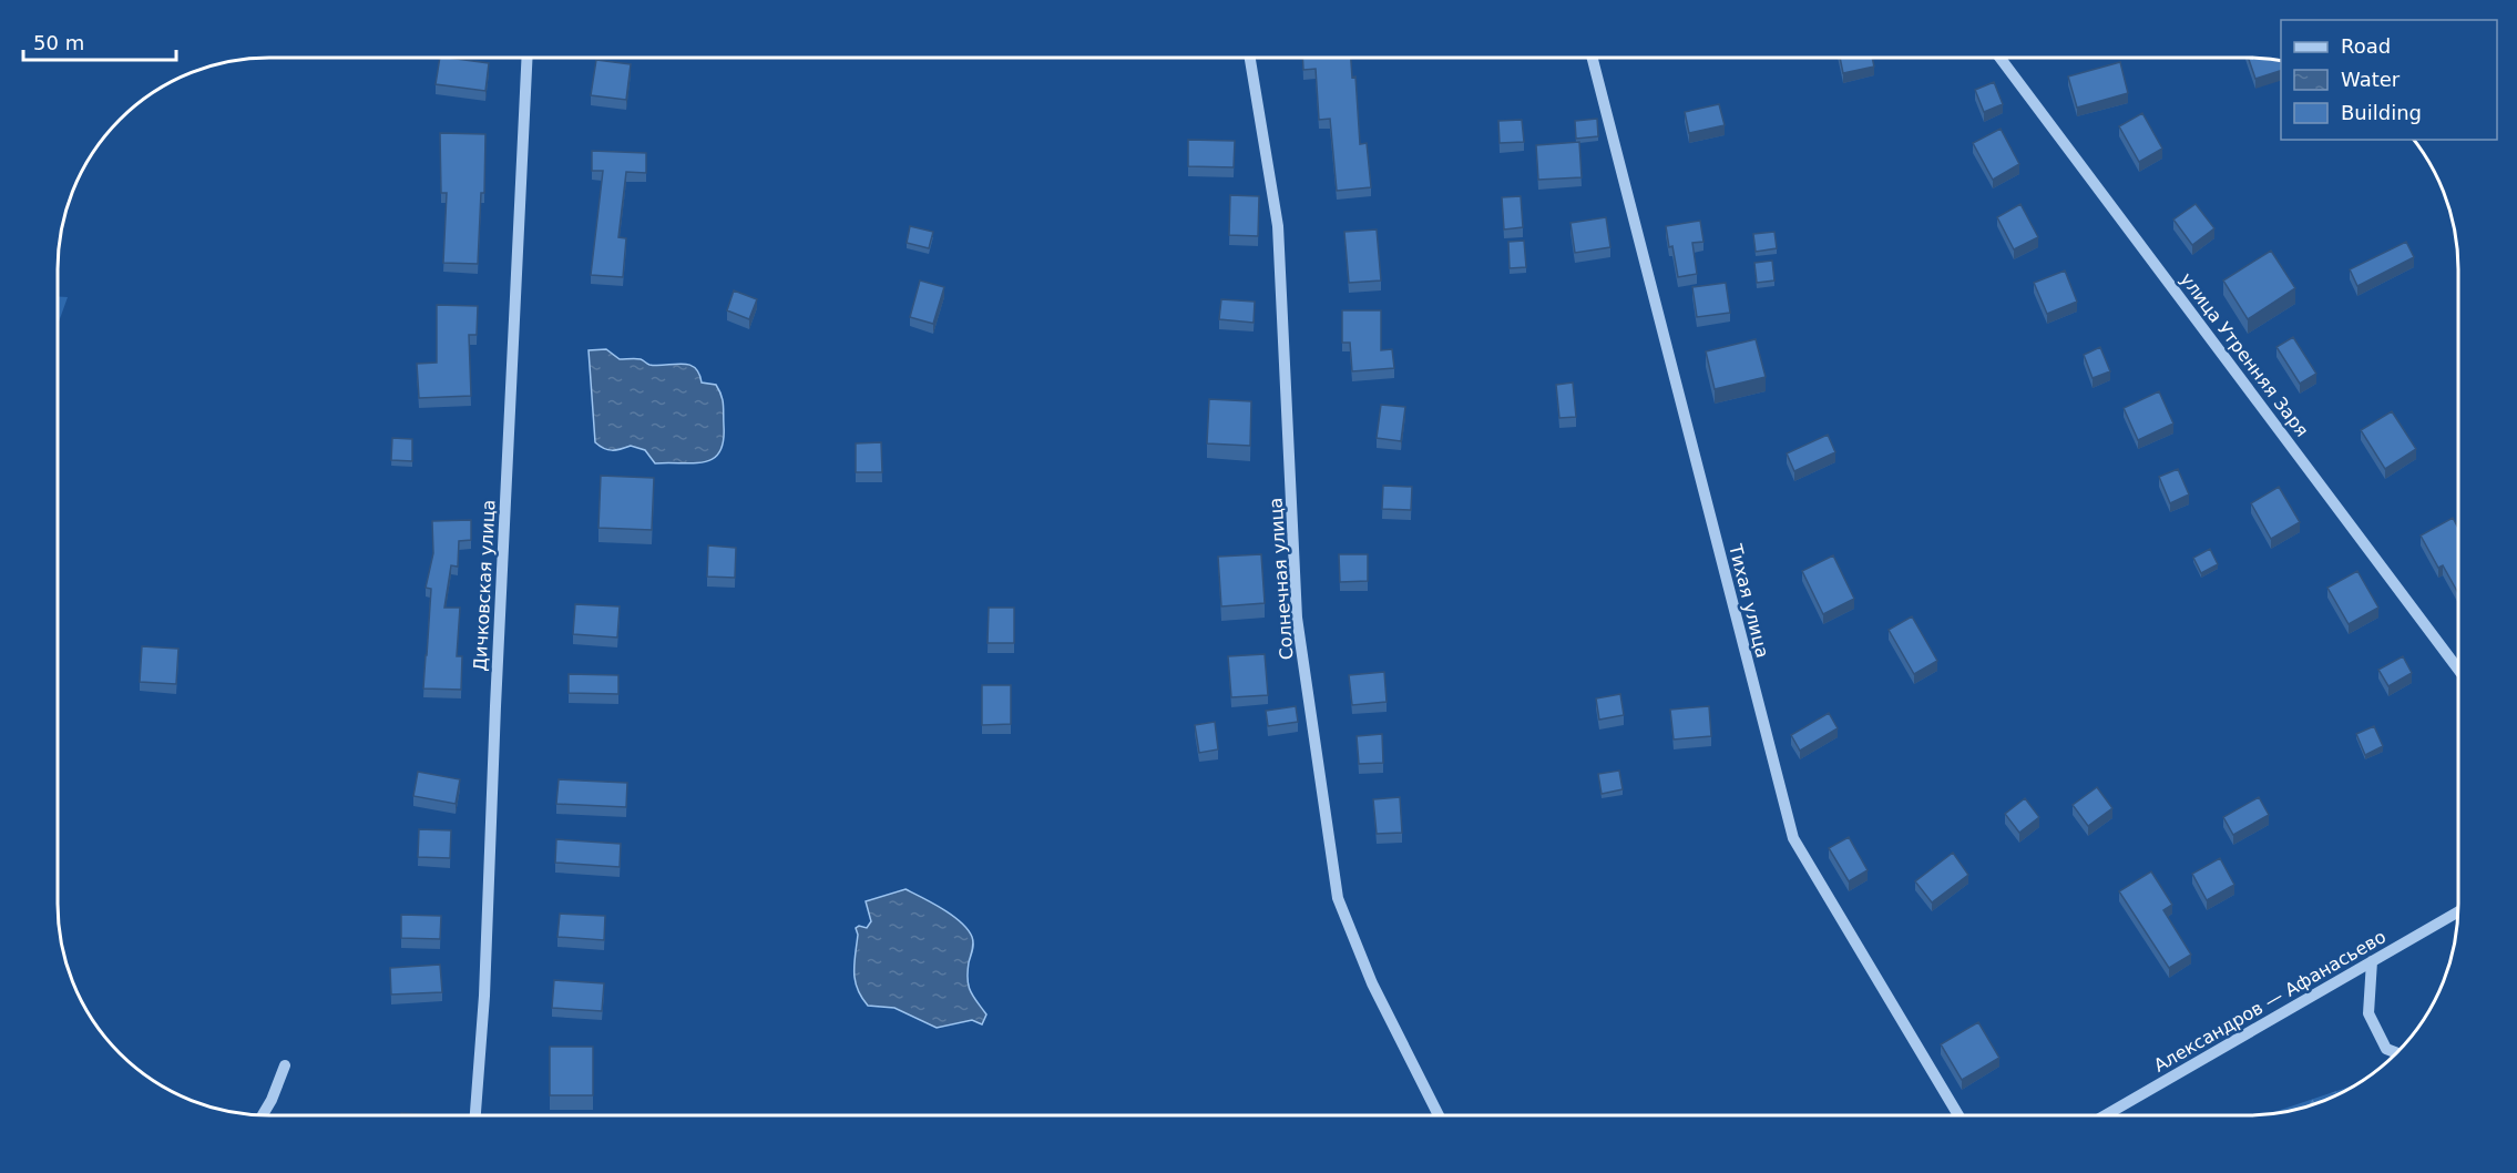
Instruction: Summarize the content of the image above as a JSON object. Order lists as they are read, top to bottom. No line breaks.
{"streets":{"street":["улица Утренняя Заря","Солнечная улица","Дичковская улица","Тихая улица","Александров — Афанасьево"]},"legend":["Road","Water","Building"],"scale_bar":"50 m"}
